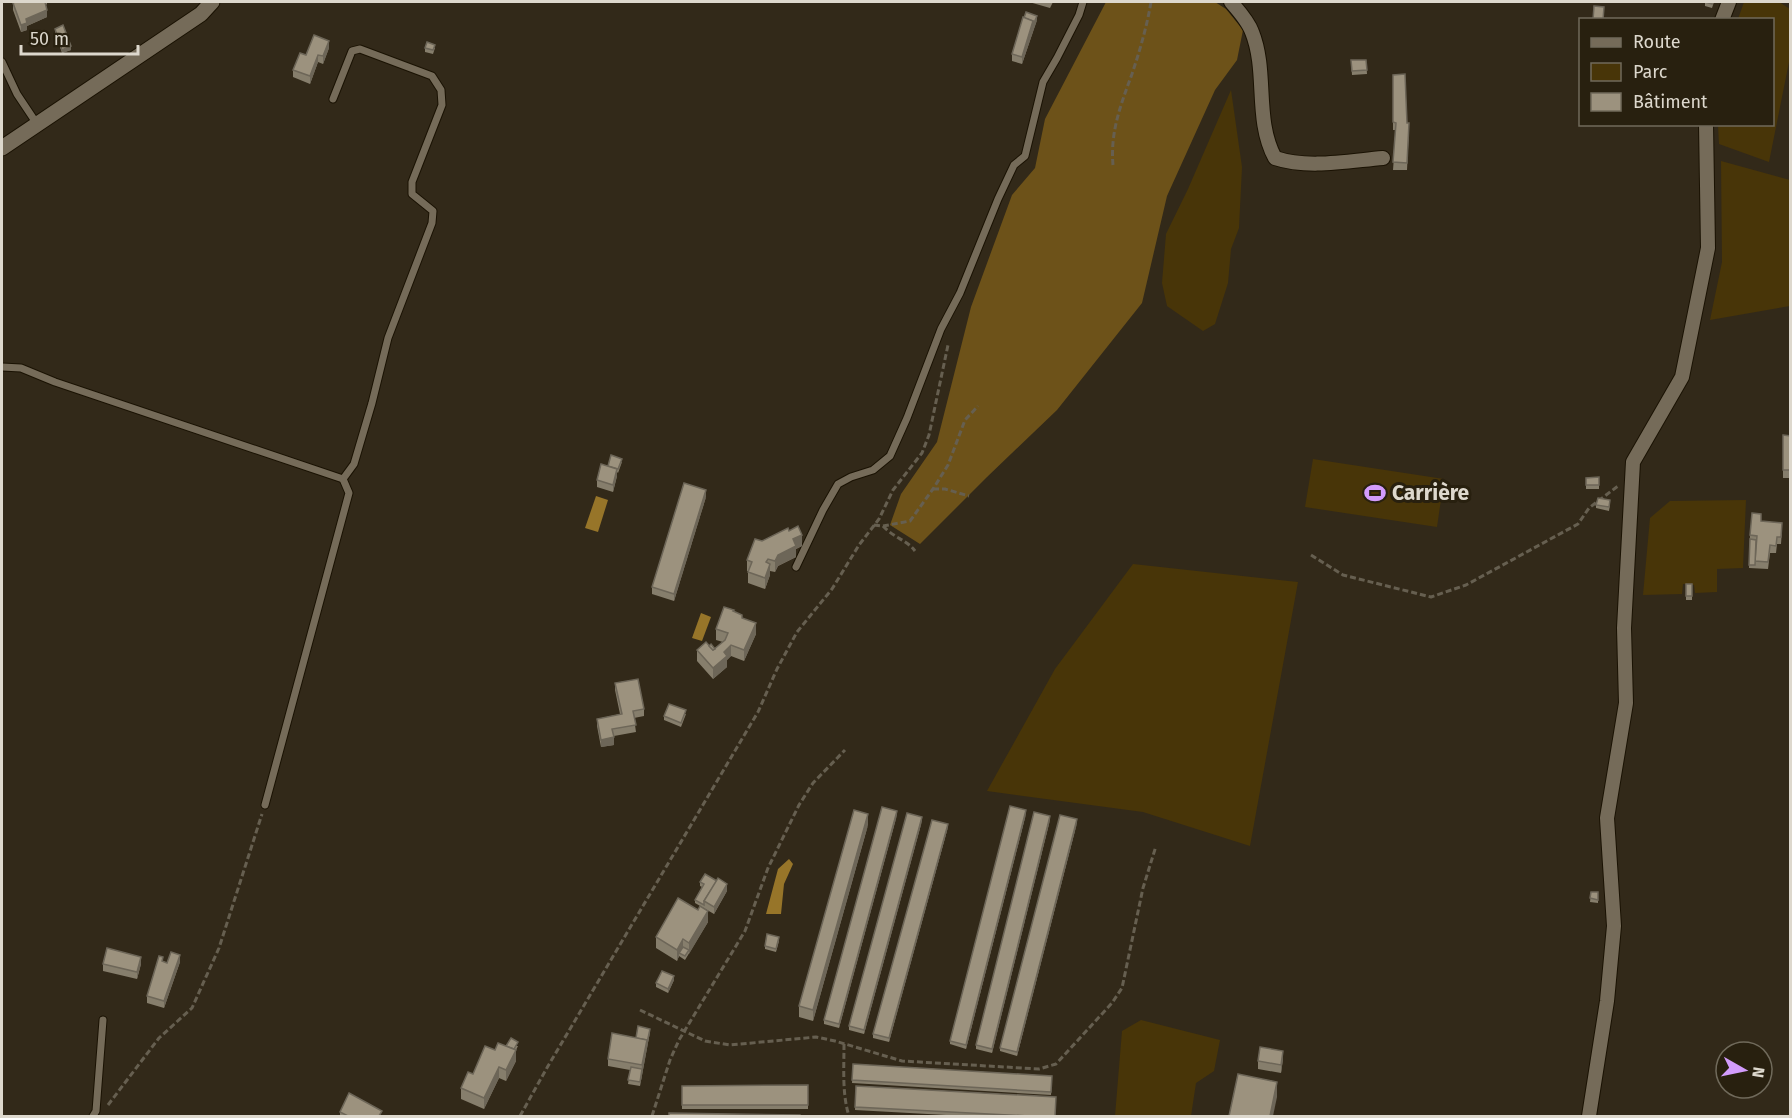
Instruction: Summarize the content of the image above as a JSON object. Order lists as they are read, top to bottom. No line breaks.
{"places":{"sports":["Carrière"]},"legend":["Route","Parc","Bâtiment"],"scale_bar":"50 m","north":"right"}
